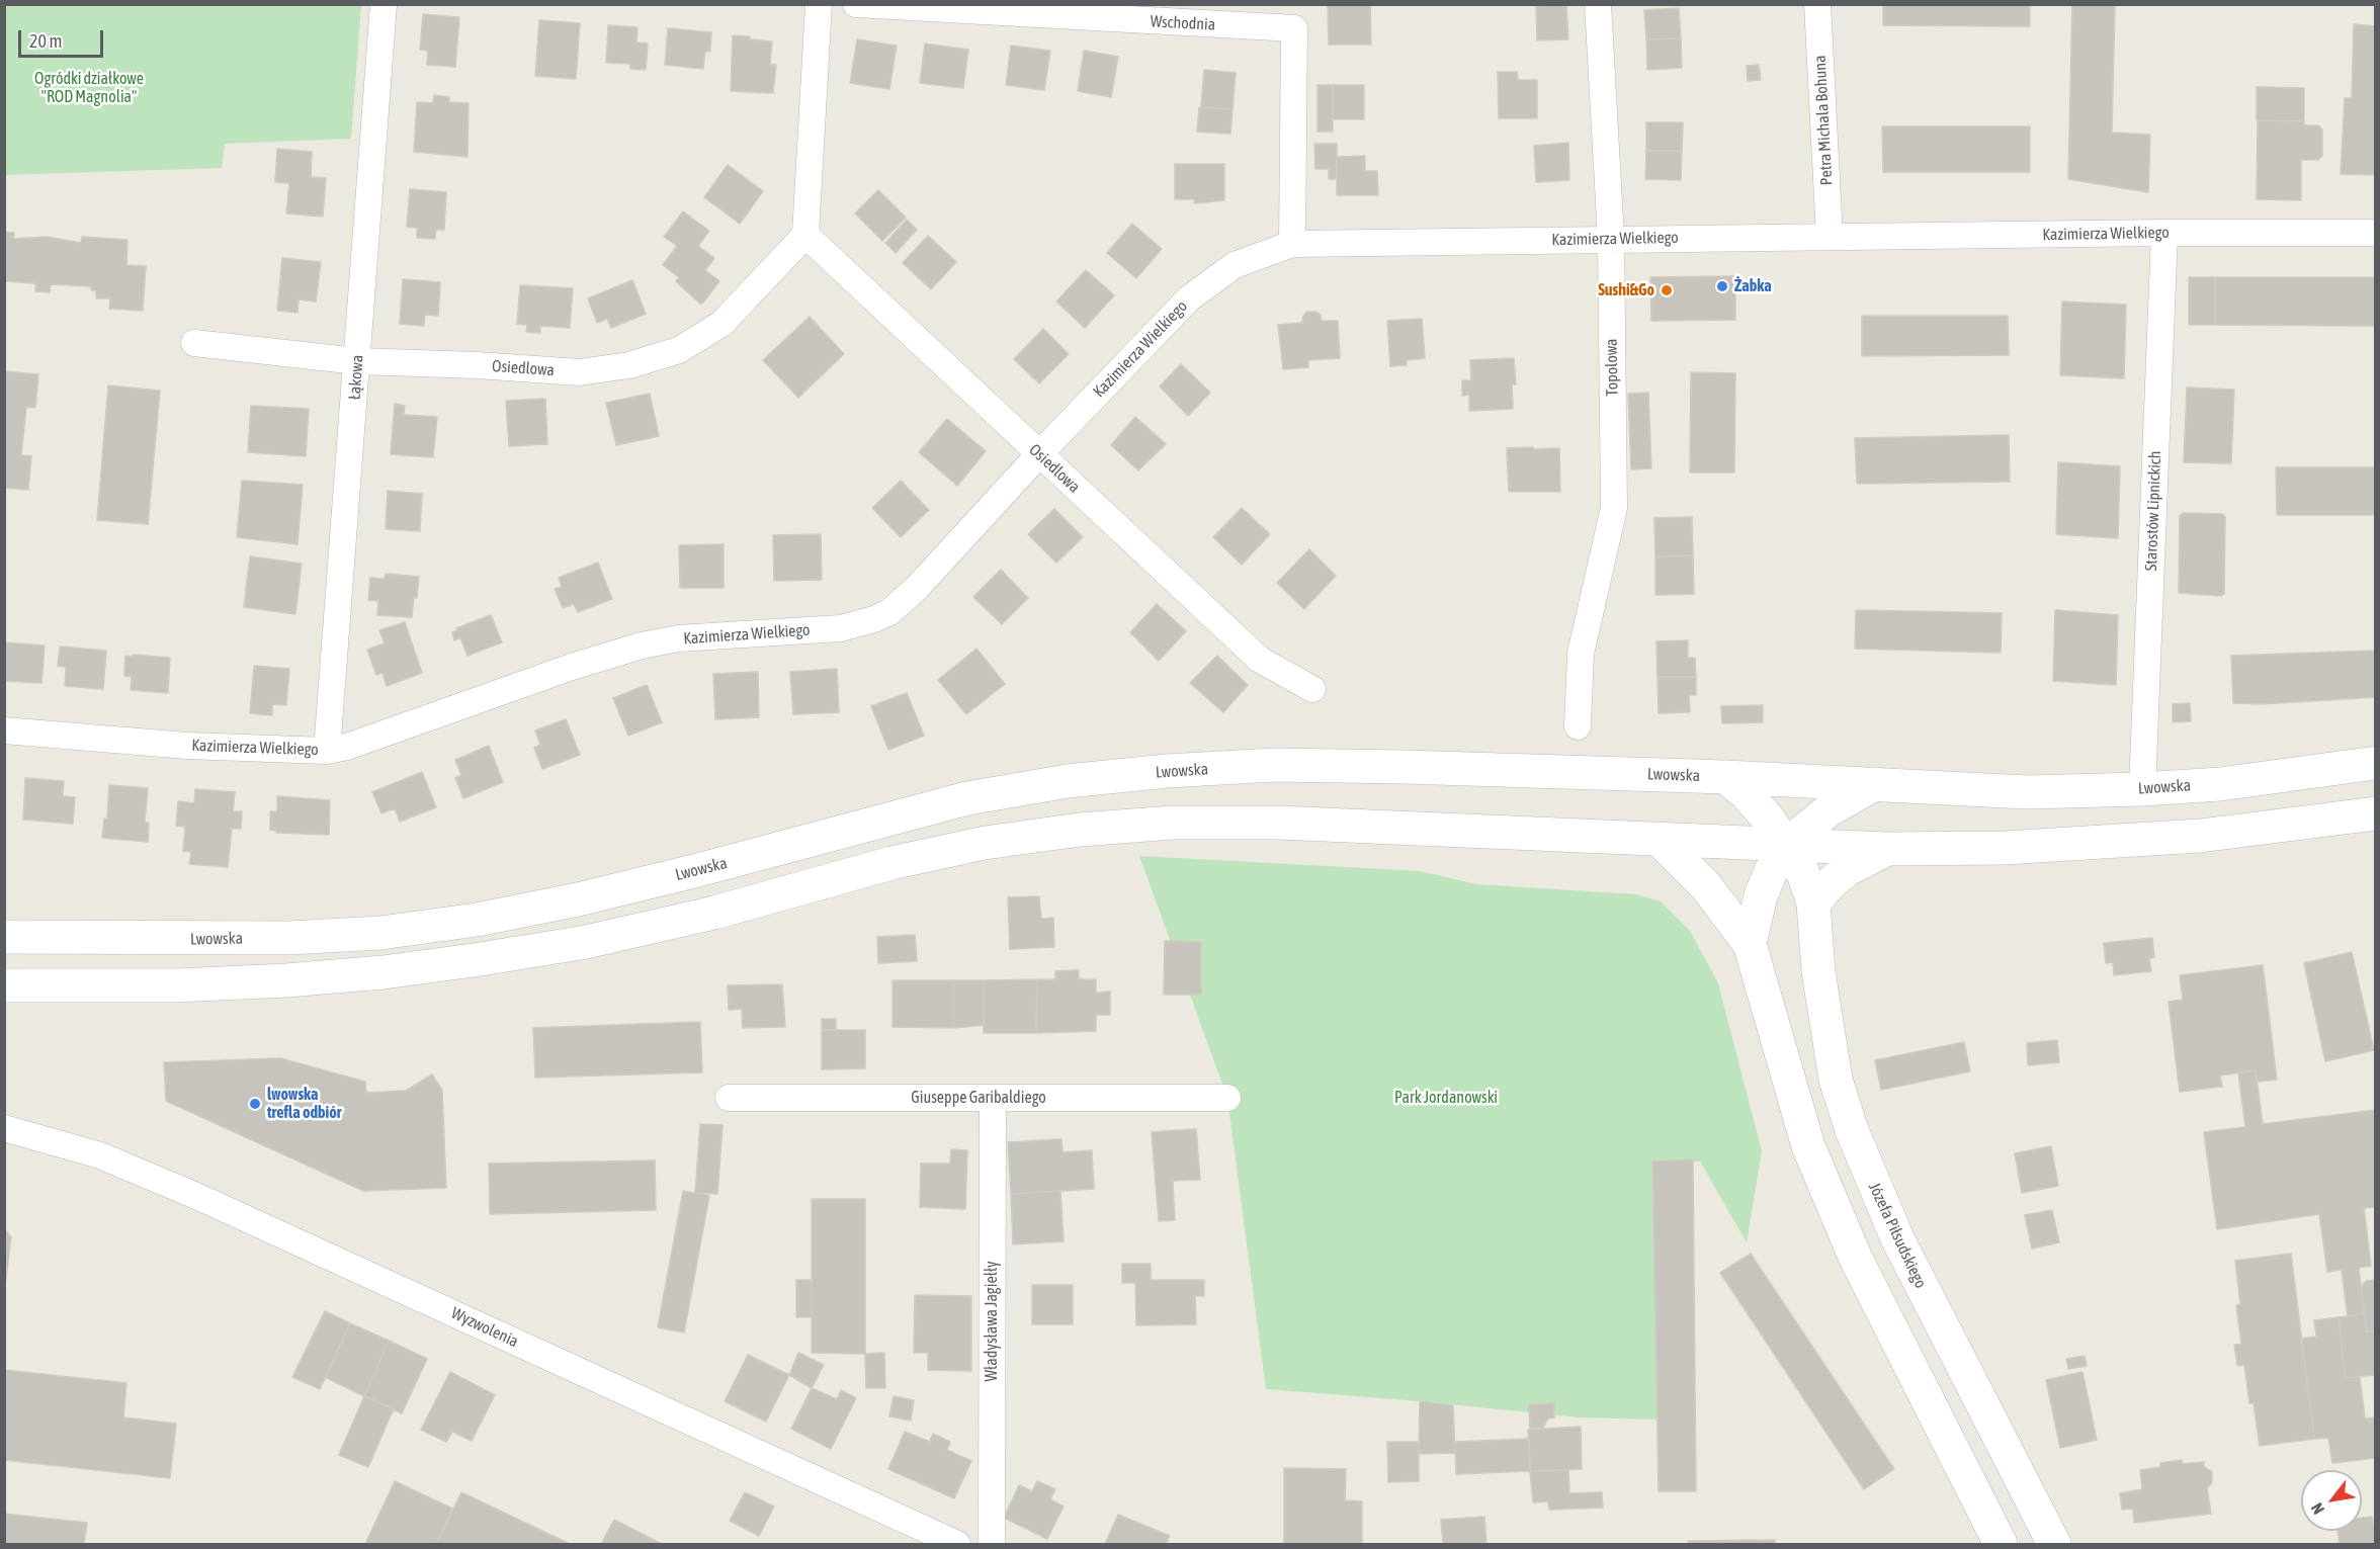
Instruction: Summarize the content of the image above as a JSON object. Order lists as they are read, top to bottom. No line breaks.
{"streets":{"main road":["Lwowska","Józefa Piłsudskiego"],"street":["Wschodnia","Petra Michala Bohuna","Kazimierza Wielkiego","Topolowa","Osiedlowa","Łąkowa","Starostów Lipnickich","Giuseppe Garibaldiego","Władysława Jagiełły","Wyzwolenia"]},"crossings":[["Wschodnia","Kazimierza Wielkiego"],["Petra Michala Bohuna","Kazimierza Wielkiego"],["Kazimierza Wielkiego","Topolowa"],["Kazimierza Wielkiego","Osiedlowa"],["Kazimierza Wielkiego","Łąkowa"],["Kazimierza Wielkiego","Starostów Lipnickich"],["Osiedlowa","Łąkowa"],["Starostów Lipnickich","Lwowska"],["Lwowska","Józefa Piłsudskiego"],["Giuseppe Garibaldiego","Władysława Jagiełły"]],"parks":["Ogródki działkowe \"ROD Magnolia\"","Park Jordanowski"],"places":["Żabka","Sushi&Go","lwowska trefla odbiór"],"scale_bar":"20 m","north":"bottom left"}
